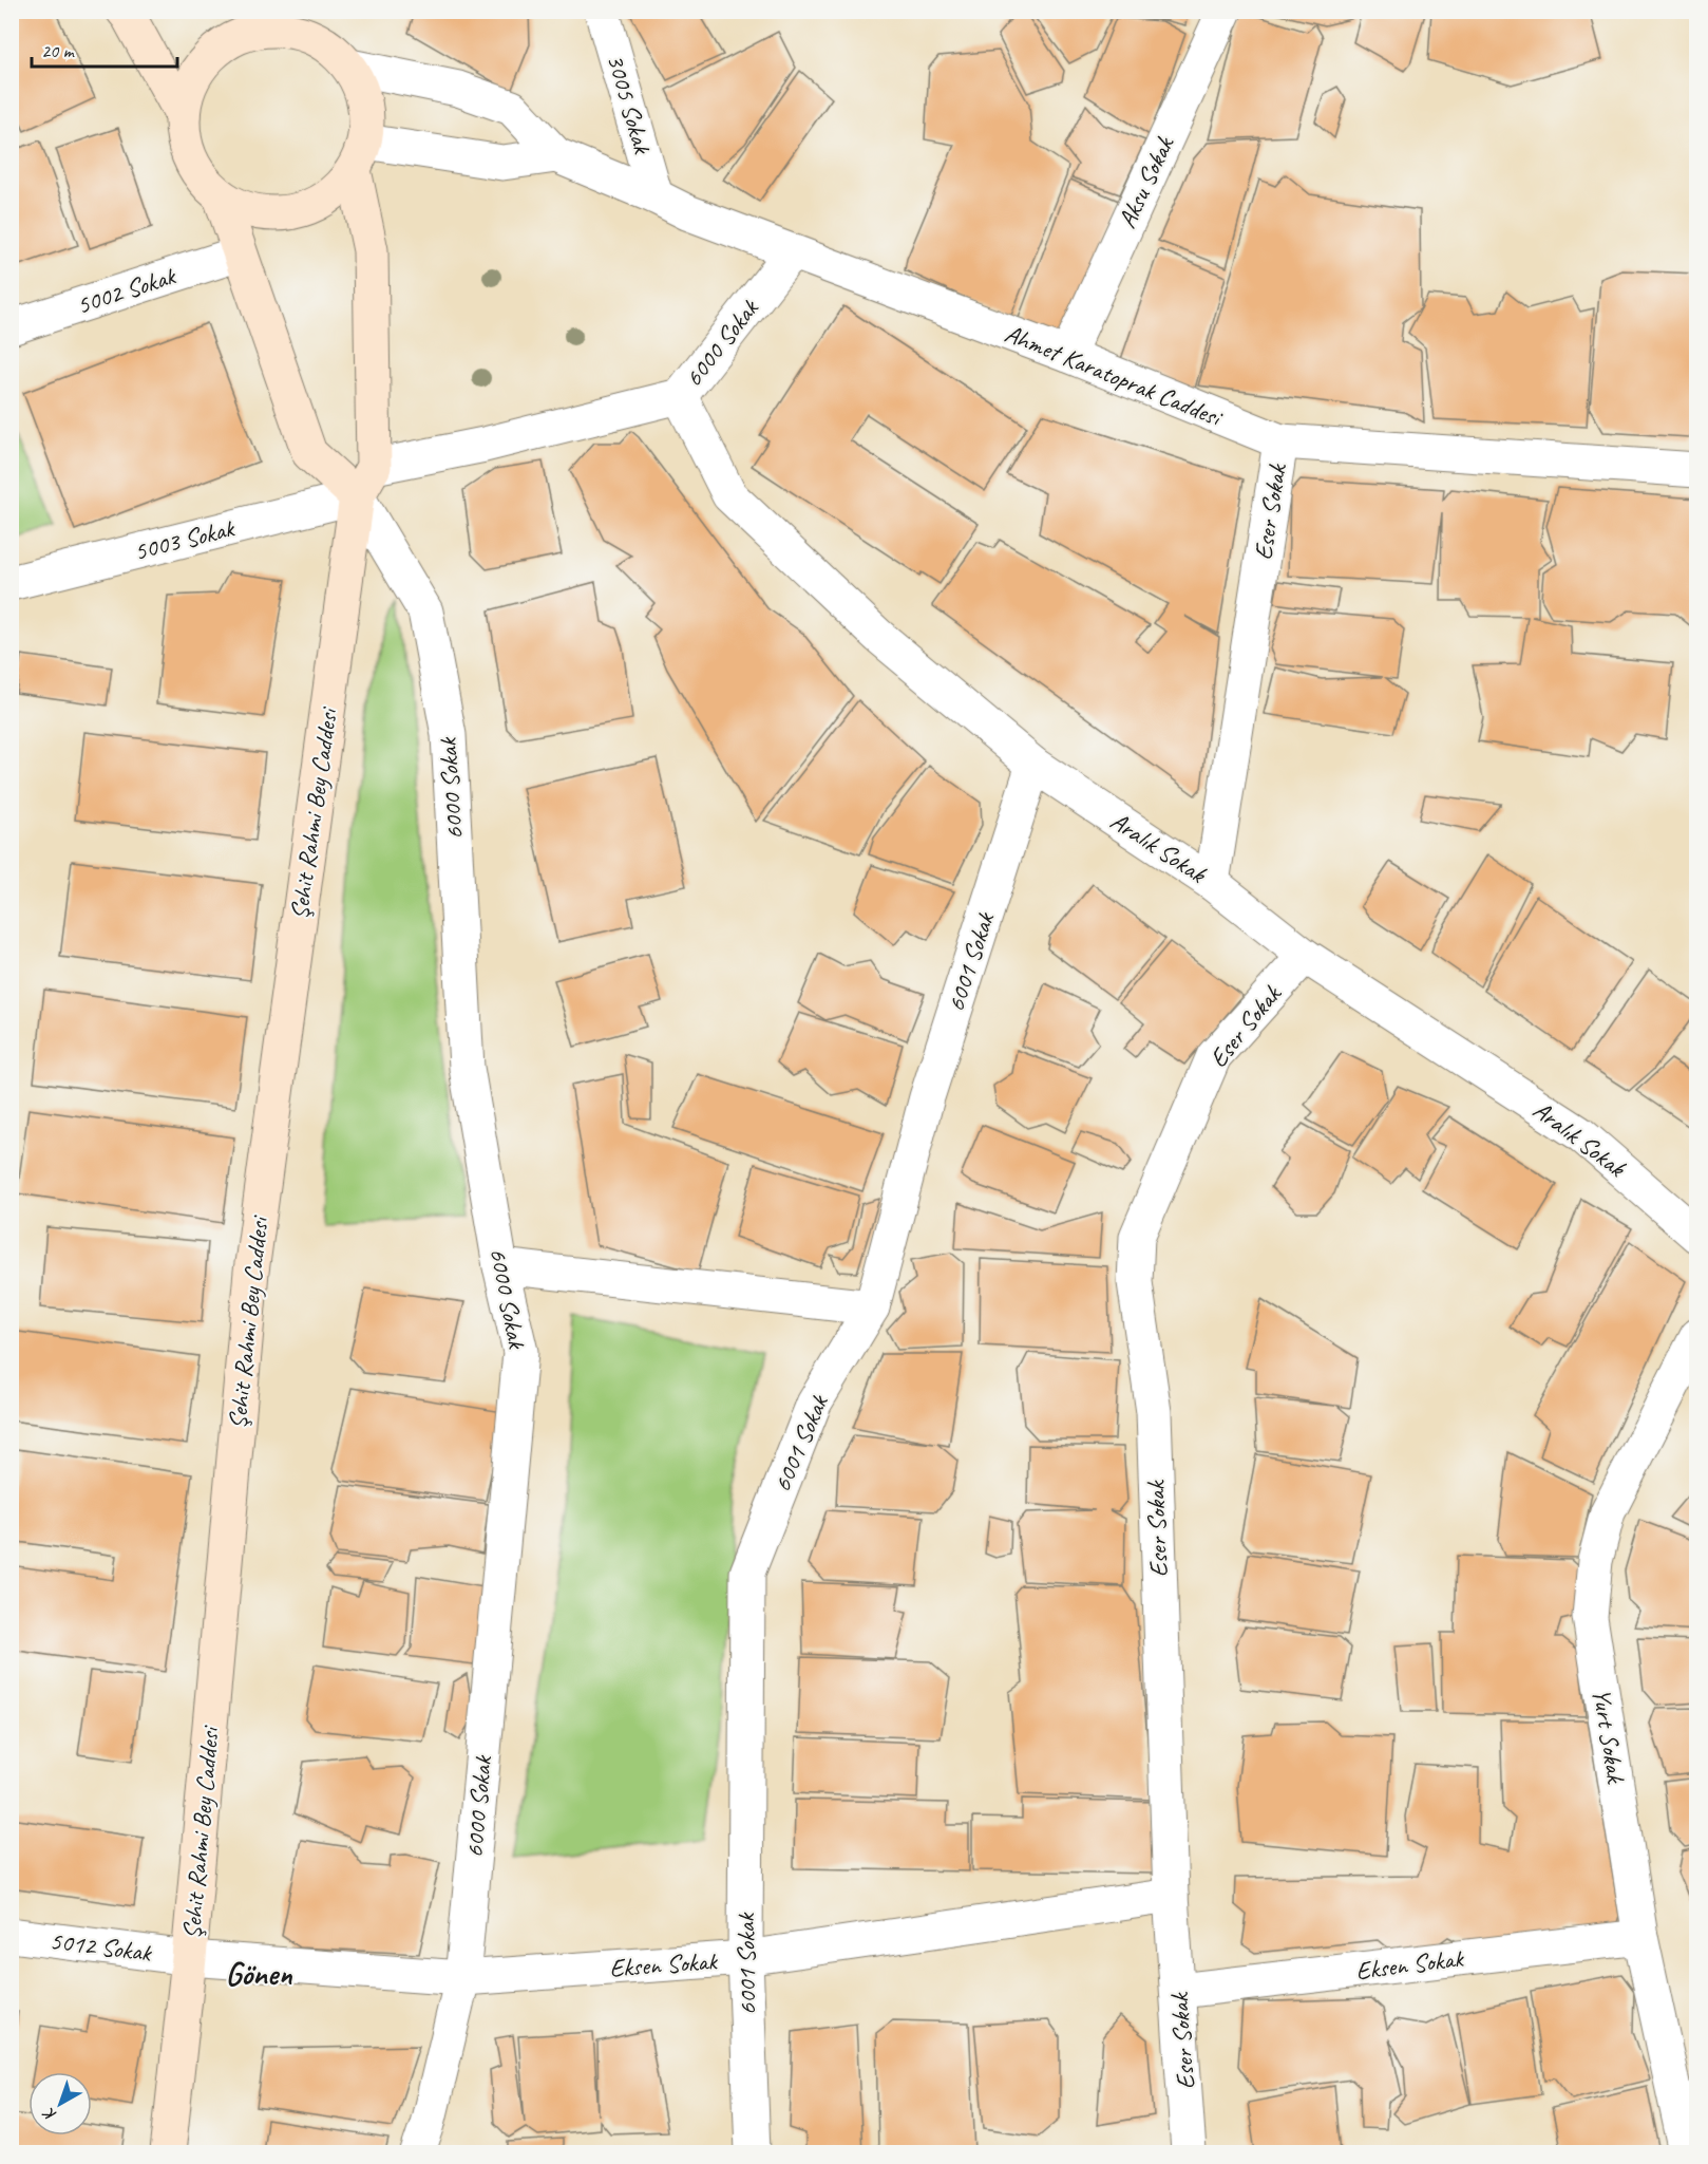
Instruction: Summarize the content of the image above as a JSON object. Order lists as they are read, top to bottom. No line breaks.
{"streets":{"main road":["Şehit Rahmi Bey Caddesi"],"street":["3005 Sokak","Aksu Sokak","5002 Sokak","6000 Sokak","Ahmet Karatoprak Caddesi","Eser Sokak","5003 Sokak","Aralık Sokak","6001 Sokak","Yurt Sokak","5012 Sokak","Eksen Sokak"]},"crossings":[["3005 Sokak","Ahmet Karatoprak Caddesi"],["Aksu Sokak","Ahmet Karatoprak Caddesi"],["5002 Sokak","Şehit Rahmi Bey Caddesi"],["6000 Sokak","Ahmet Karatoprak Caddesi"],["6000 Sokak","5003 Sokak"],["6000 Sokak","Şehit Rahmi Bey Caddesi"],["6000 Sokak","Aralık Sokak"],["6000 Sokak","Eksen Sokak"],["Ahmet Karatoprak Caddesi","Eser Sokak"],["Ahmet Karatoprak Caddesi","Şehit Rahmi Bey Caddesi"],["Eser Sokak","Aralık Sokak"],["Eser Sokak","Eksen Sokak"],["5003 Sokak","Şehit Rahmi Bey Caddesi"],["Şehit Rahmi Bey Caddesi","5012 Sokak"],["Şehit Rahmi Bey Caddesi","Eksen Sokak"],["Aralık Sokak","6001 Sokak"],["6001 Sokak","Eksen Sokak"],["Yurt Sokak","Eksen Sokak"],["5012 Sokak","Eksen Sokak"]],"districts":["Gönen"],"scale_bar":"20 m","north":"bottom left"}
